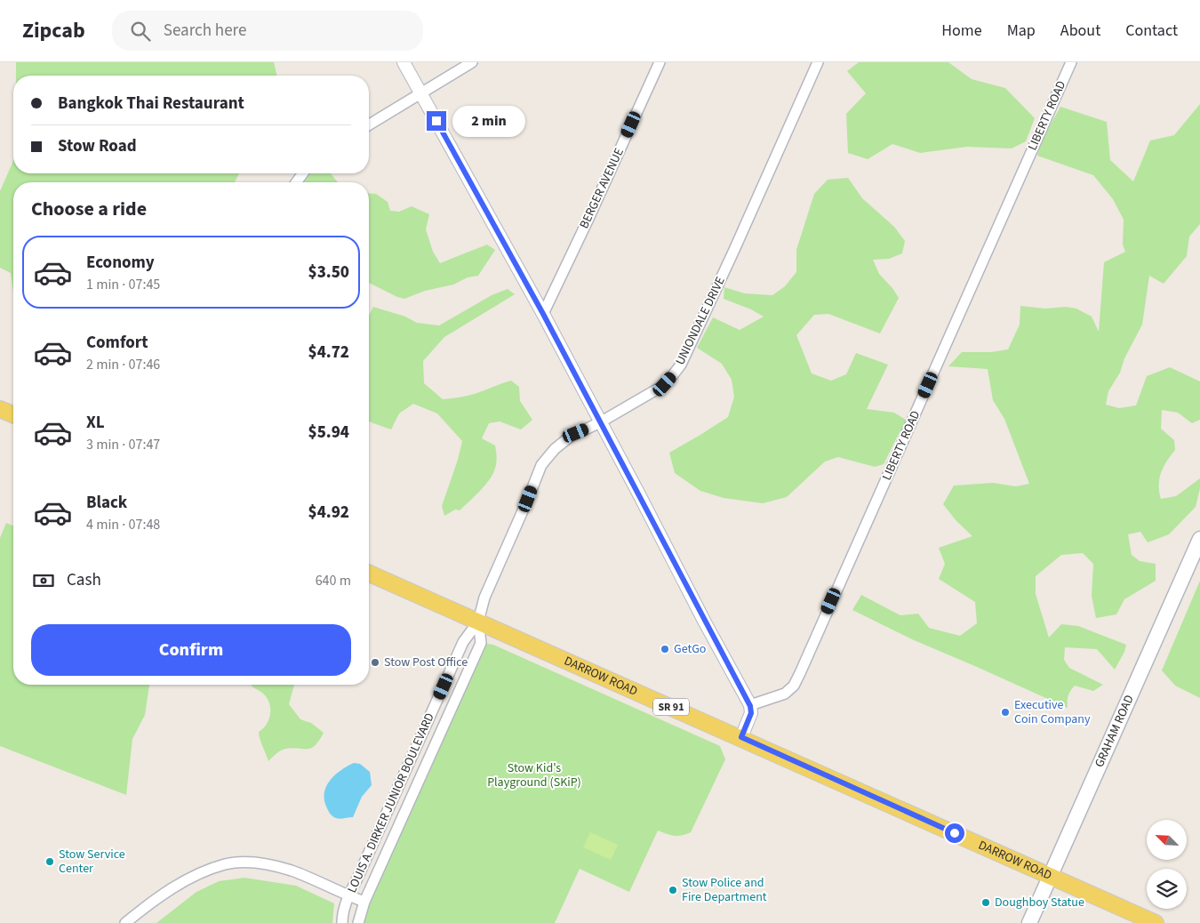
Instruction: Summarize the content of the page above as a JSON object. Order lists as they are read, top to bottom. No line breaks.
{"streets":{"main road":["DARROW ROAD","SR 91","GRAHAM ROAD"],"street":["LIBERTY ROAD","BERGER AVENUE","UNIONDALE DRIVE","LOUIS A. DIRKER JUNIOR BOULEVARD"]},"crossings":[["UNIONDALE DRIVE","DARROW ROAD"],["UNIONDALE DRIVE","LOUIS A. DIRKER JUNIOR BOULEVARD"],["DARROW ROAD","GRAHAM ROAD"],["DARROW ROAD","LOUIS A. DIRKER JUNIOR BOULEVARD"]],"parks":["Stow Kid's Playground (SKiP)"],"places":["GetGo","Stow Post Office","Executive Coin Company","Stow Service Center","Stow Police and Fire Department","Doughboy Statue"],"north":"top left","page":{"header":"Zipcab","search":"Search here","nav":["Home","Map","About","Contact"],"banner":["Bangkok Thai Restaurant","Stow Road"],"bubble":"2 min","heading":"Choose a ride","list":[{"name":"Economy","note":"1 min · 07:45","value":"$3.50"},{"name":"Comfort","note":"2 min · 07:46","value":"$4.72"},{"name":"XL","note":"3 min · 07:47","value":"$5.94"},{"name":"Black","note":"4 min · 07:48","value":"$4.92"}],"pay":["Cash","640 m"],"buttons":"Confirm"}}
